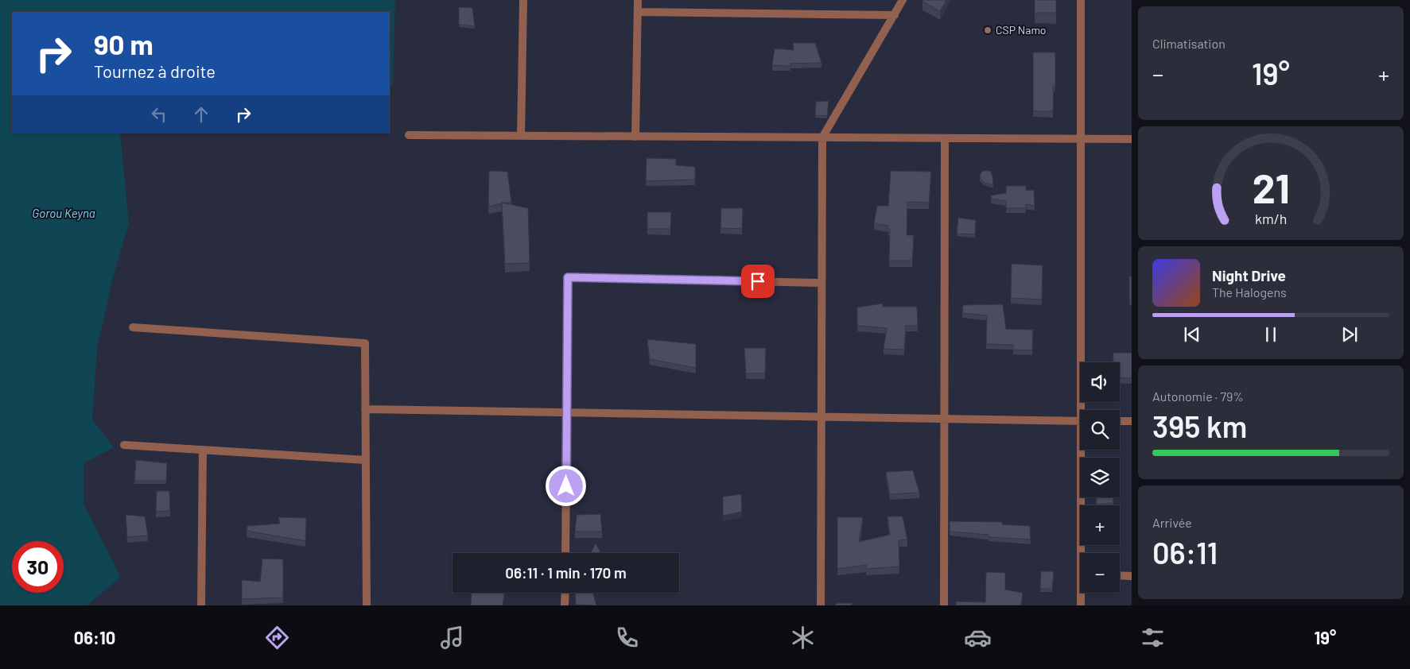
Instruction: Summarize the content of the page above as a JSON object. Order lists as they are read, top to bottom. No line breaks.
{"water":["Gorou Keyna"],"places":["CSP Namo"],"page":{"tile":["Climatisation",["Autonomie · 79%","395 km"],["Arrivée","06:11"]],"turn":["90 m","Tournez à droite"],"heat":["−","19°","+"],"song":["Night Drive","The Halogens"],"map_buttons":["+","−"],"limit":"30","trip":"06:11 · 1 min · 170 m","tabs":["06:10","19°"],"gauge":["21","km/h"]}}
